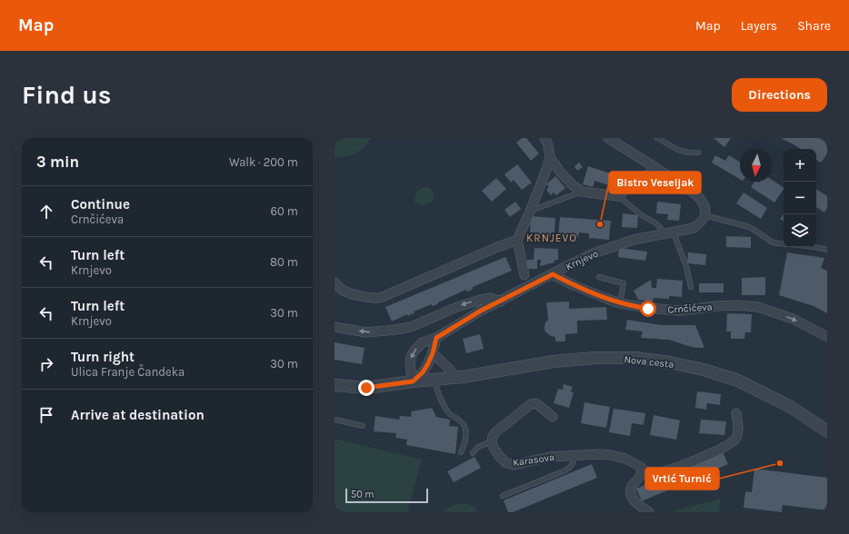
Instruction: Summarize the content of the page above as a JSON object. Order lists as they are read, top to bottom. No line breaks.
{"streets":{"street":["Krnjevo","Crnčićeva","Nova cesta","Karasova"]},"crossings":[["Krnjevo","Crnčićeva"],["Krnjevo","Nova cesta"]],"one_way":["Crnčićeva"],"districts":["KRNJEVO"],"places":["Bistro Veseljak","Vrtić Turnić"],"scale_bar":"50 m","north":"bottom","page":{"header":"Map","nav":["Map","Layers","Share"],"buttons":"Directions","title":"Find us","heading":["3 min","Walk · 200 m"],"map_buttons":["+","−"],"list":[["Continue","Crnčićeva","60 m"],["Turn left","Krnjevo","80 m"],["Turn left","Krnjevo","30 m"],["Turn right","Ulica Franje Čandeka","30 m"],"Arrive at destination"],"scale":"50 m"}}
